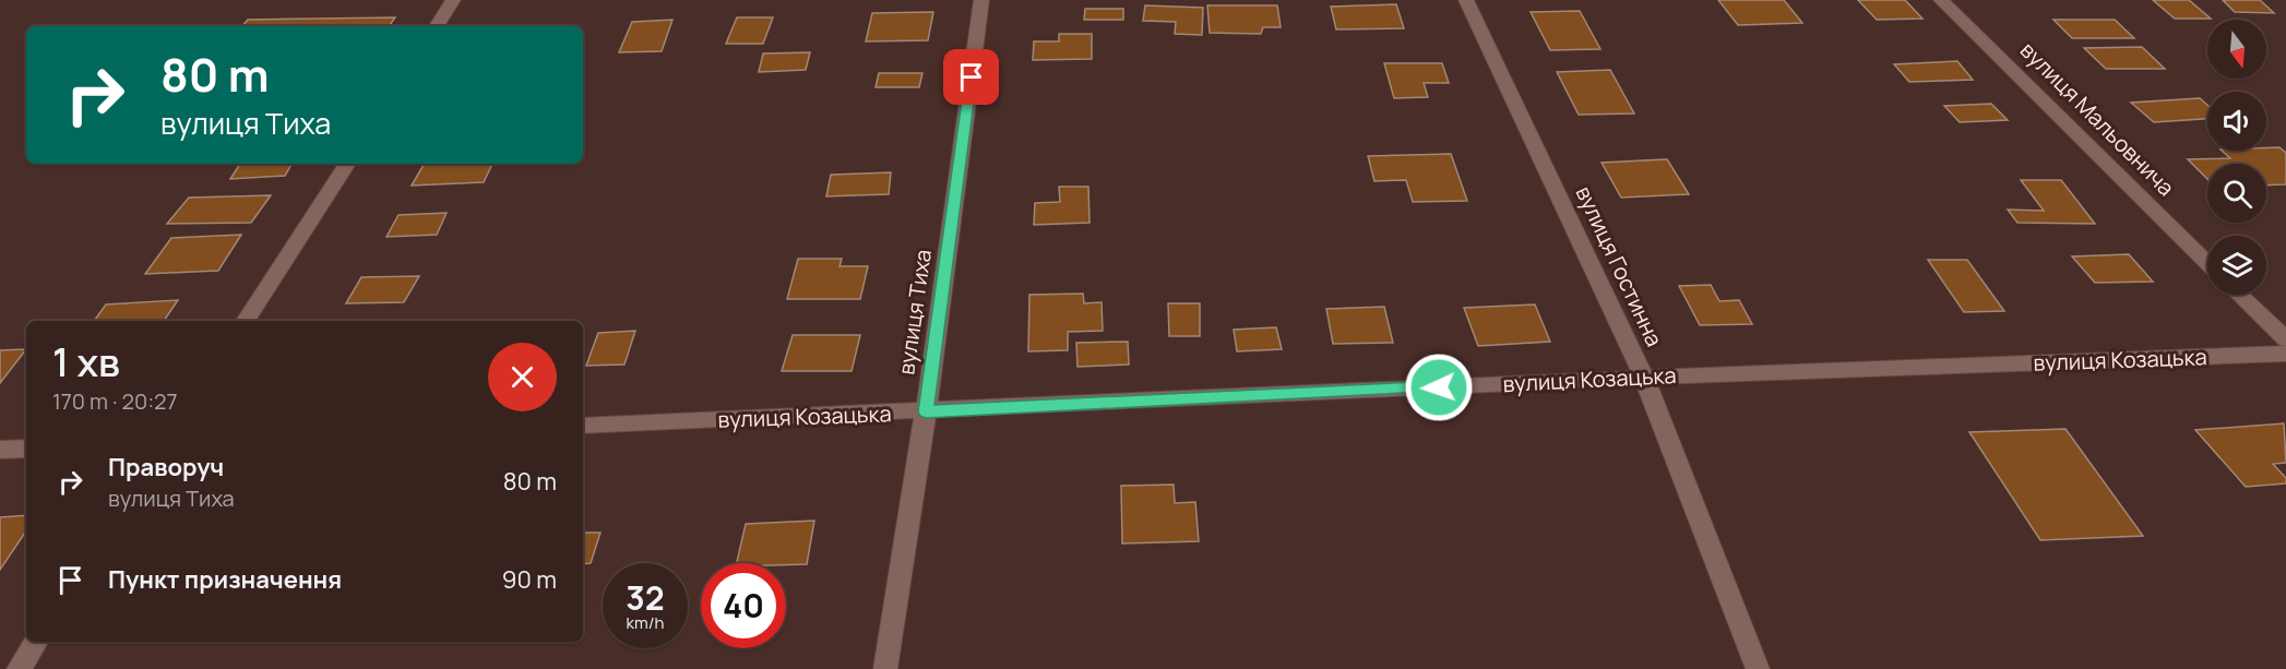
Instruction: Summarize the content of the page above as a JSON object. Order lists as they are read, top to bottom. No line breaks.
{"streets":{"street":["вулиця Мальовнича","вулиця Гостинна","вулиця Тиха","вулиця Козацька"]},"crossings":[["вулиця Гостинна","вулиця Козацька"],["вулиця Тиха","вулиця Козацька"]],"north":"bottom","page":{"turn":["80 m","вулиця Тиха"],"heading":["1 хв","170 m · 20:27"],"list":[{"name":"Праворуч","note":"вулиця Тиха","value":"80 m"},{"name":"Пункт призначення","value":"90 m"}],"speed":"32 km/h","limit":"40"}}
